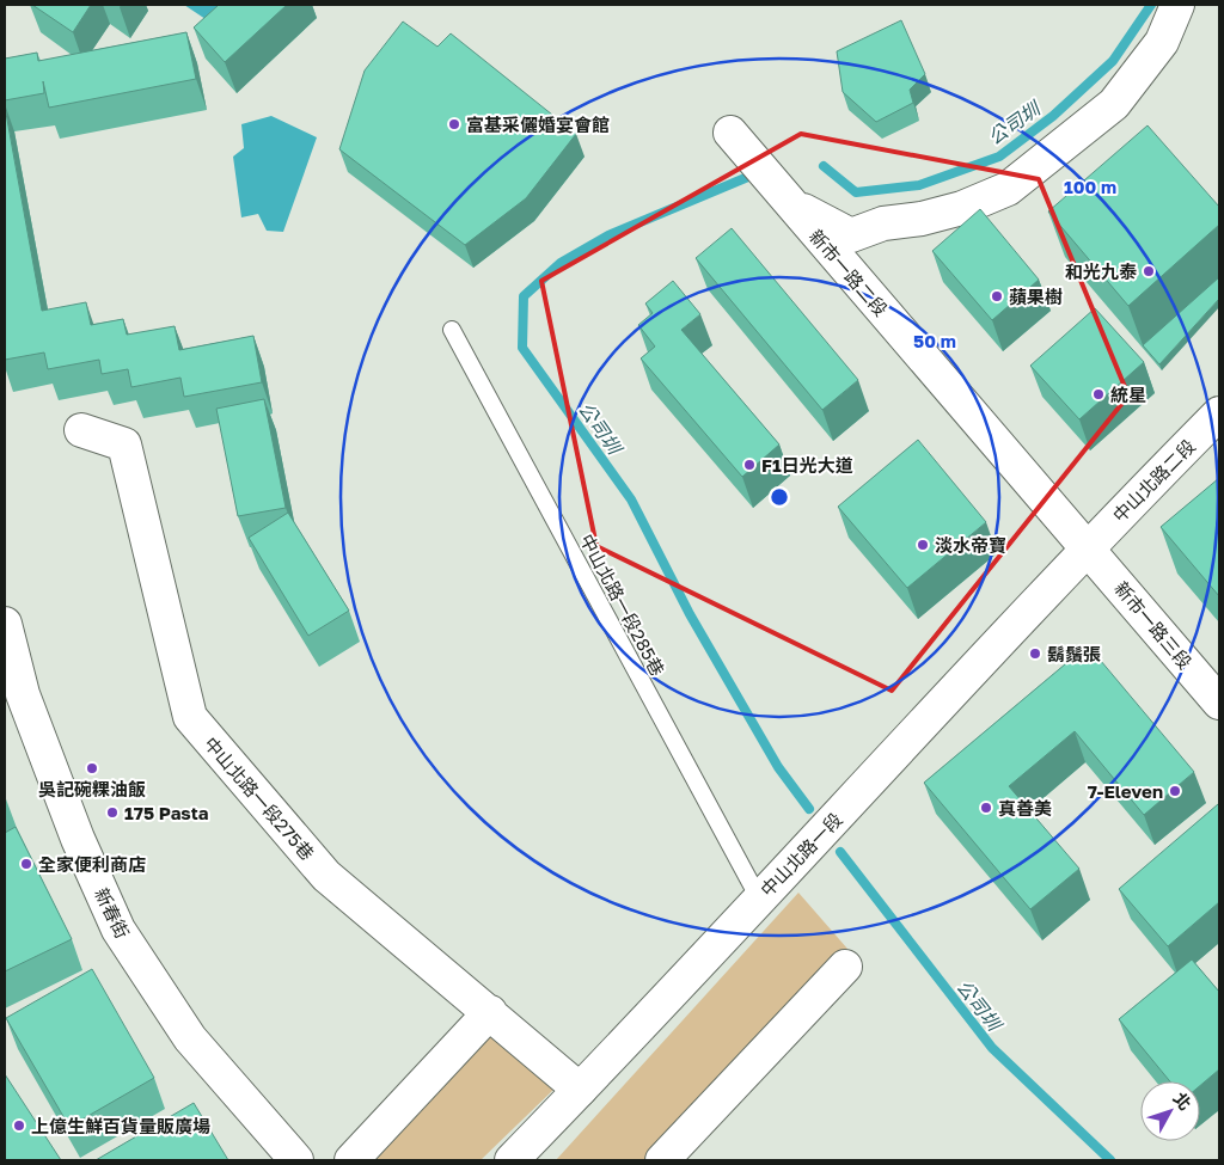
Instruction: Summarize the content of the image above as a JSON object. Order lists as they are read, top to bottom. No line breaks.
{"streets":{"street":["新市一路二段","中山北路二段","新市一路三段","中山北路一段275巷","中山北路一段","新春街"],"lane":["中山北路一段285巷"]},"crossings":[["新市一路二段","中山北路二段"],["新市一路二段","新市一路三段"],["新市一路二段","中山北路一段"],["中山北路二段","新市一路三段"],["中山北路二段","中山北路一段"],["中山北路一段285巷","中山北路一段"],["新市一路三段","中山北路一段"],["中山北路一段275巷","中山北路一段"]],"water":["公司圳"],"places":["富基采儷婚宴會館","和光九泰","蘋果樹","統星","F1日光大道","淡水帝寶","鬍鬚張","吳記碗粿油飯","7-Eleven","真善美","175 Pasta","全家便利商店","上億生鮮百貨量販廣場"],"north":"top right","rings":["100 m","50 m"]}
